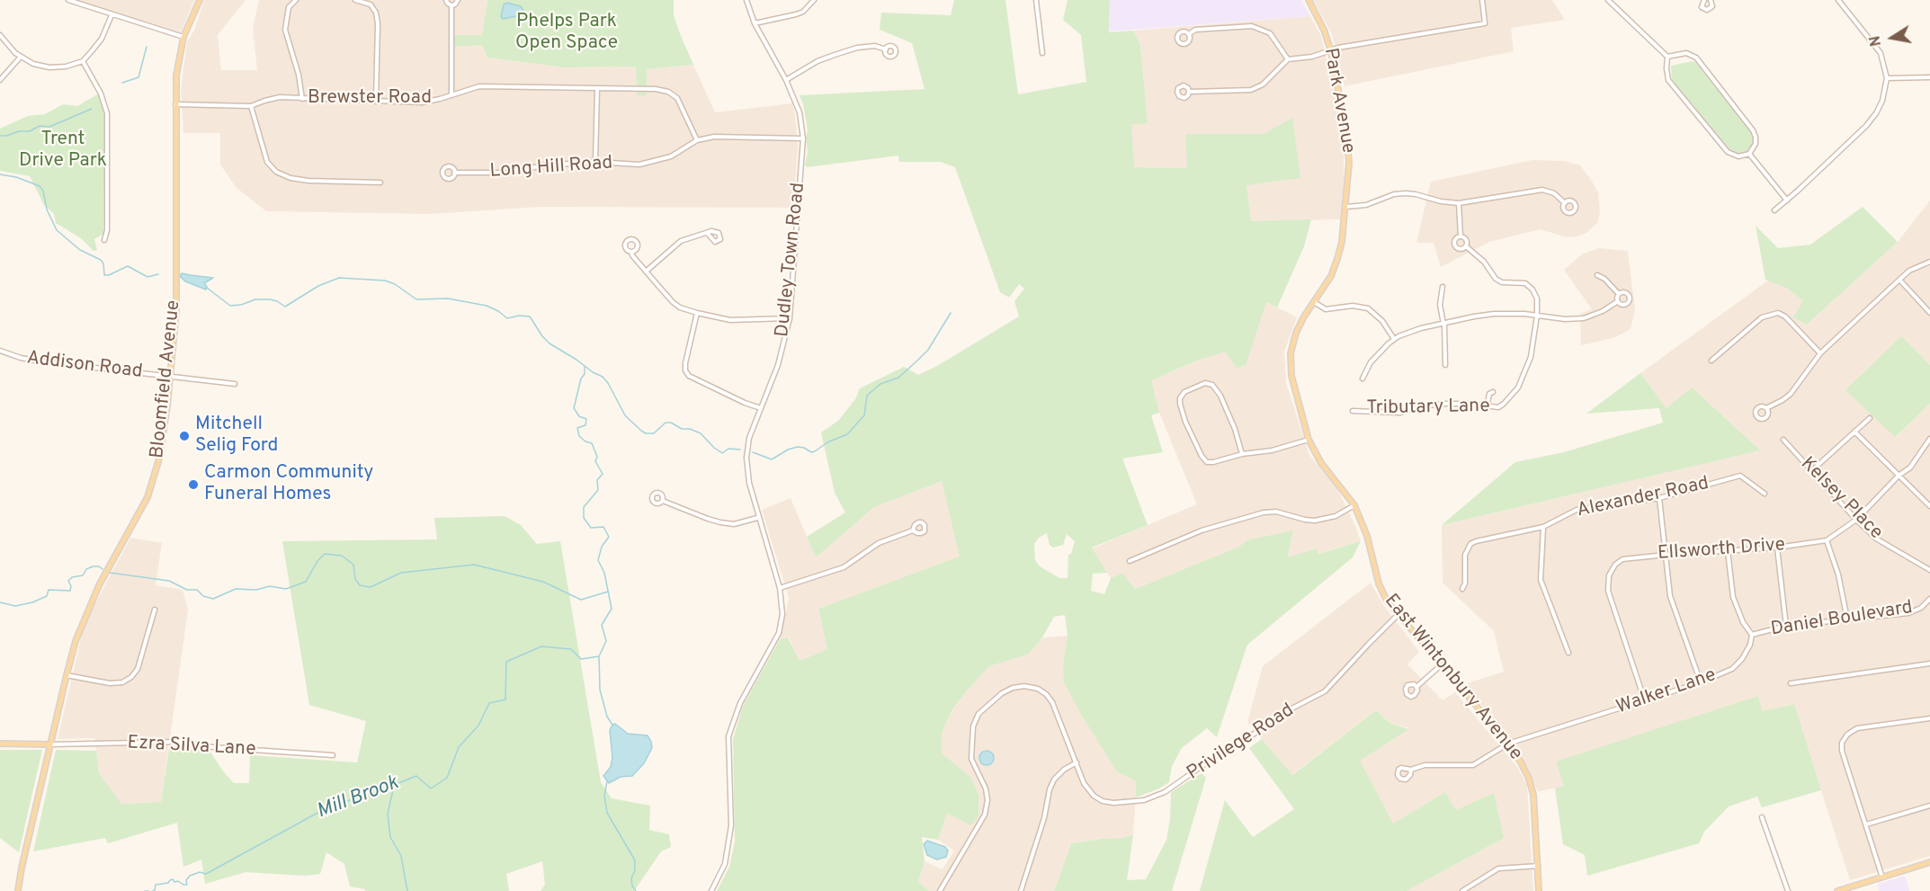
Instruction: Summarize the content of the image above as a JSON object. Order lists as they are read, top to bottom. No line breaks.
{"streets":{"main road":["Park Avenue","Bloomfield Avenue","East Wintonbury Avenue"],"street":["Brewster Road","Long Hill Road","Dudley Town Road","Addison Road","Tributary Lane","Alexander Road","Kelsey Place","Ellsworth Drive","Daniel Boulevard","Walker Lane","Privilege Road","Ezra Silva Lane"]},"crossings":[["Brewster Road","Long Hill Road"],["Brewster Road","Bloomfield Avenue"],["Park Avenue","East Wintonbury Avenue"],["Long Hill Road","Dudley Town Road"],["Addison Road","Bloomfield Avenue"],["Bloomfield Avenue","Ezra Silva Lane"],["Kelsey Place","Ellsworth Drive"],["Ellsworth Drive","Walker Lane"],["Daniel Boulevard","Walker Lane"],["East Wintonbury Avenue","Walker Lane"],["East Wintonbury Avenue","Privilege Road"]],"water":["Mill Brook"],"parks":["Phelps Park Open Space","Trent Drive Park"],"places":["Mitchell Selig Ford","Carmon Community Funeral Homes"],"north":"left"}
